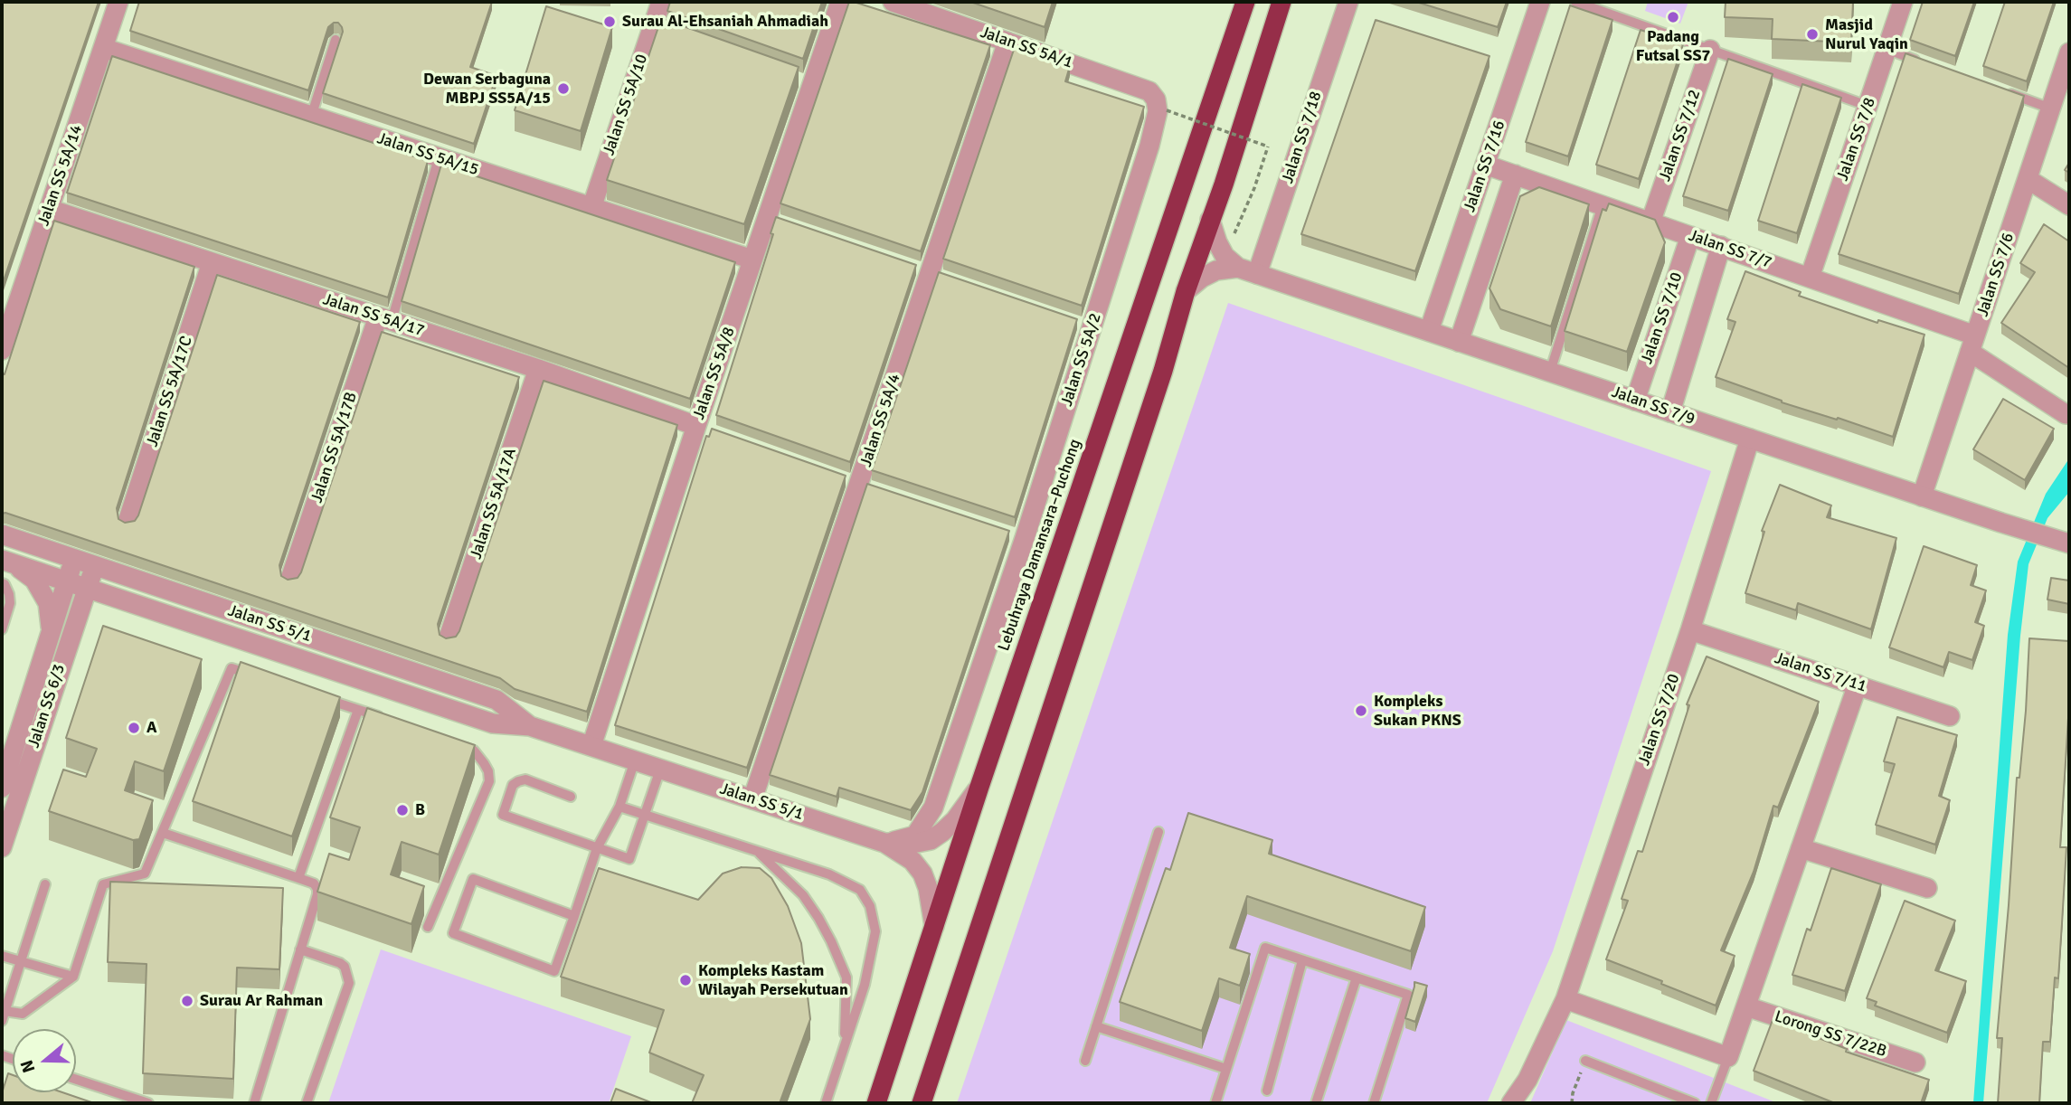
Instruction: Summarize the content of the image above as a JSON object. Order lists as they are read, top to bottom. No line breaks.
{"streets":{"highway":["Lebuhraya Damansara–Puchong"],"street":["Jalan SS 5A/1","Jalan SS 5A/10","Jalan SS 7/12","Jalan SS 7/18","Jalan SS 7/8","Jalan SS 5A/15","Jalan SS 7/16","Jalan SS 5A/14","Jalan SS 7/7","Jalan SS 7/6","Jalan SS 5A/17","Jalan SS 7/10","Jalan SS 5A/2","Jalan SS 5A/8","Jalan SS 5A/17C","Jalan SS 7/9","Jalan SS 5A/4","Jalan SS 5A/17B","Jalan SS 5A/17A","Jalan SS 5/1","Jalan SS 7/11","Jalan SS 6/3","Jalan SS 7/20","Lorong SS 7/22B"]},"crossings":[["Jalan SS 5A/1","Jalan SS 5A/2"],["Jalan SS 5A/1","Jalan SS 5A/4"],["Jalan SS 5A/10","Jalan SS 5A/15"],["Jalan SS 7/12","Jalan SS 7/7"],["Jalan SS 7/18","Jalan SS 7/9"],["Jalan SS 7/8","Jalan SS 7/7"],["Jalan SS 5A/15","Jalan SS 5A/14"],["Jalan SS 5A/15","Jalan SS 5A/8"],["Jalan SS 7/16","Jalan SS 7/7"],["Jalan SS 7/16","Jalan SS 7/9"],["Jalan SS 5A/14","Jalan SS 5A/17"],["Jalan SS 7/7","Jalan SS 7/6"],["Jalan SS 7/7","Jalan SS 7/10"],["Jalan SS 7/6","Jalan SS 7/9"],["Jalan SS 5A/17","Jalan SS 5A/8"],["Jalan SS 5A/17","Jalan SS 5A/17C"],["Jalan SS 5A/17","Jalan SS 5A/17B"],["Jalan SS 5A/17","Jalan SS 5A/17A"],["Jalan SS 7/10","Jalan SS 7/9"],["Jalan SS 5A/2","Jalan SS 5/1"],["Jalan SS 5A/8","Jalan SS 5/1"],["Jalan SS 7/9","Jalan SS 7/20"],["Jalan SS 5A/4","Jalan SS 5/1"],["Lebuhraya Damansara–Puchong","Jalan SS 5/1"],["Jalan SS 5/1","Jalan SS 6/3"],["Jalan SS 7/11","Jalan SS 7/20"]],"places":["Padang Futsal SS7","Surau Al-Ehsaniah Ahmadiah","Masjid Nurul Yaqin","Dewan Serbaguna MBPJ SS5A/15","Kompleks Sukan PKNS","A","B","Kompleks Kastam Wilayah Persekutuan","Surau Ar Rahman"],"north":"left"}
